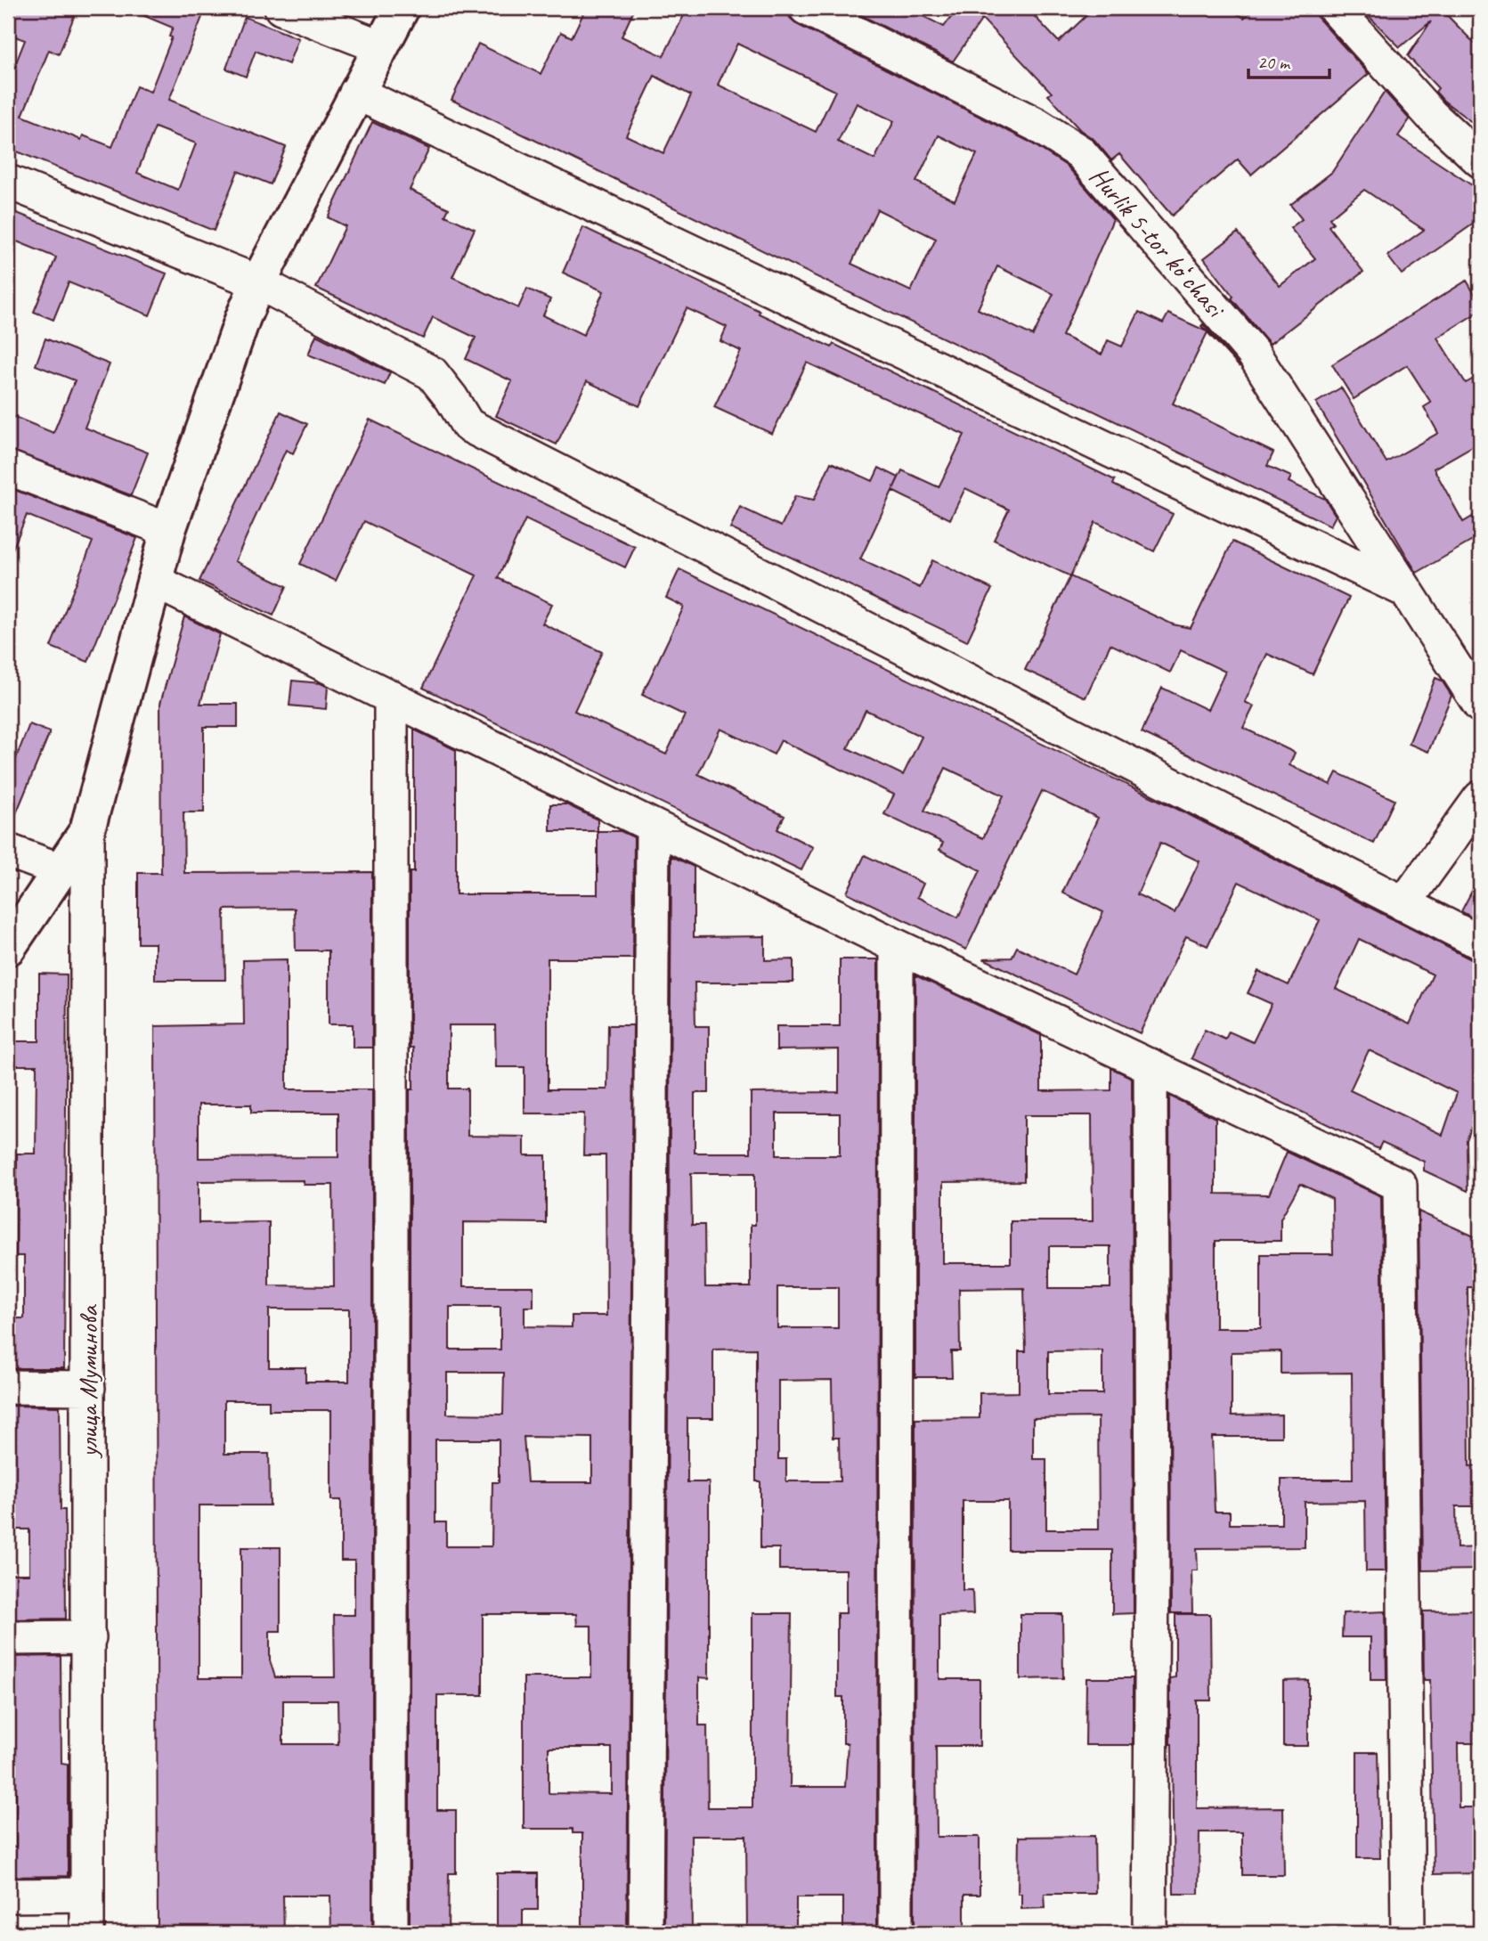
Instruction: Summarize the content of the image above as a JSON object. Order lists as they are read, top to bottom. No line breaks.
{"streets":{"street":["Hurlik 5-tor koʻchasi","улица Муминова"]},"scale_bar":"20 m"}
